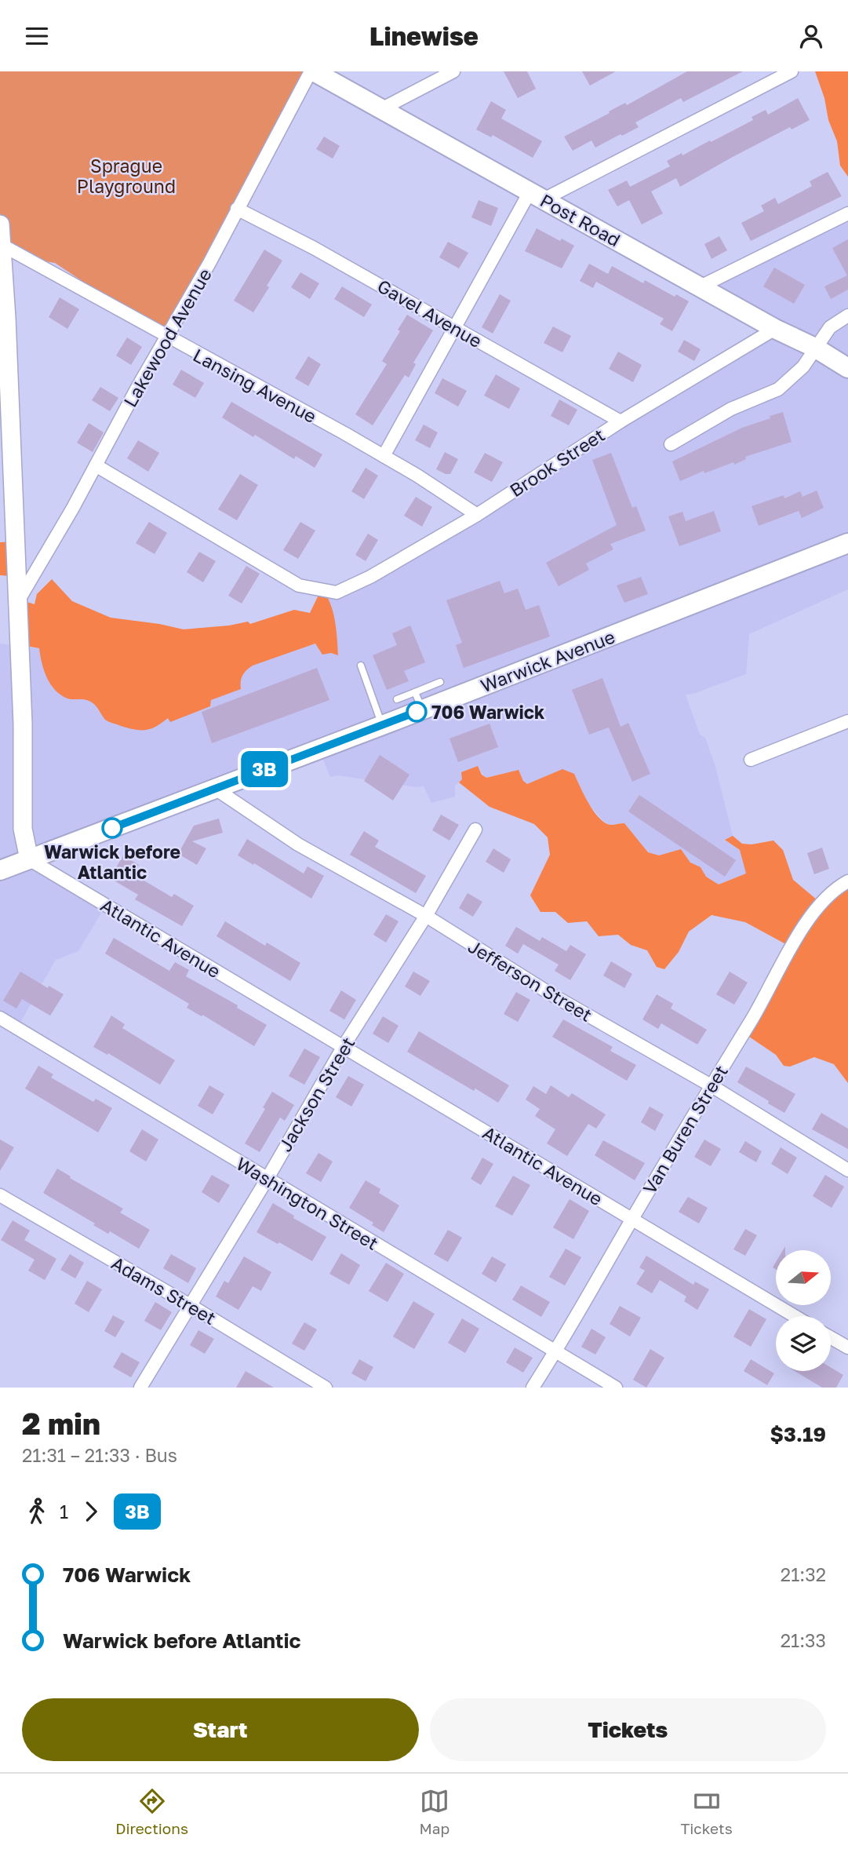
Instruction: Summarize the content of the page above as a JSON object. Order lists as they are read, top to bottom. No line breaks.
{"streets":{"main road":["Post Road","Warwick Avenue"],"street":["Gavel Avenue","Lakewood Avenue","Lansing Avenue","Brook Street","Atlantic Avenue","Jefferson Street","Jackson Street","Van Buren Street","Washington Street","Adams Street"]},"crossings":[["Post Road","Lakewood Avenue"],["Post Road","Brook Street"],["Gavel Avenue","Lakewood Avenue"],["Gavel Avenue","Brook Street"],["Lakewood Avenue","Lansing Avenue"],["Lakewood Avenue","Brook Street"],["Lansing Avenue","Brook Street"],["Warwick Avenue","Atlantic Avenue"],["Warwick Avenue","Jefferson Street"],["Atlantic Avenue","Jackson Street"],["Atlantic Avenue","Van Buren Street"],["Jefferson Street","Jackson Street"],["Jefferson Street","Van Buren Street"],["Jackson Street","Washington Street"],["Jackson Street","Adams Street"],["Van Buren Street","Washington Street"]],"parks":["Sprague Playground"],"places":["706 Warwick","Warwick before Atlantic"],"lines":["bus line 3B"],"north":"right","page":{"header":"Linewise","on_map":"3B","heading":["2 min","21:31 – 21:33 · Bus","$3.19"],"legs":["1","3B"],"list":[{"name":"706 Warwick","value":"21:32"},{"name":"Warwick before Atlantic","value":"21:33"}],"buttons":["Start","Tickets"],"tabs":["Directions","Map","Tickets"]}}
